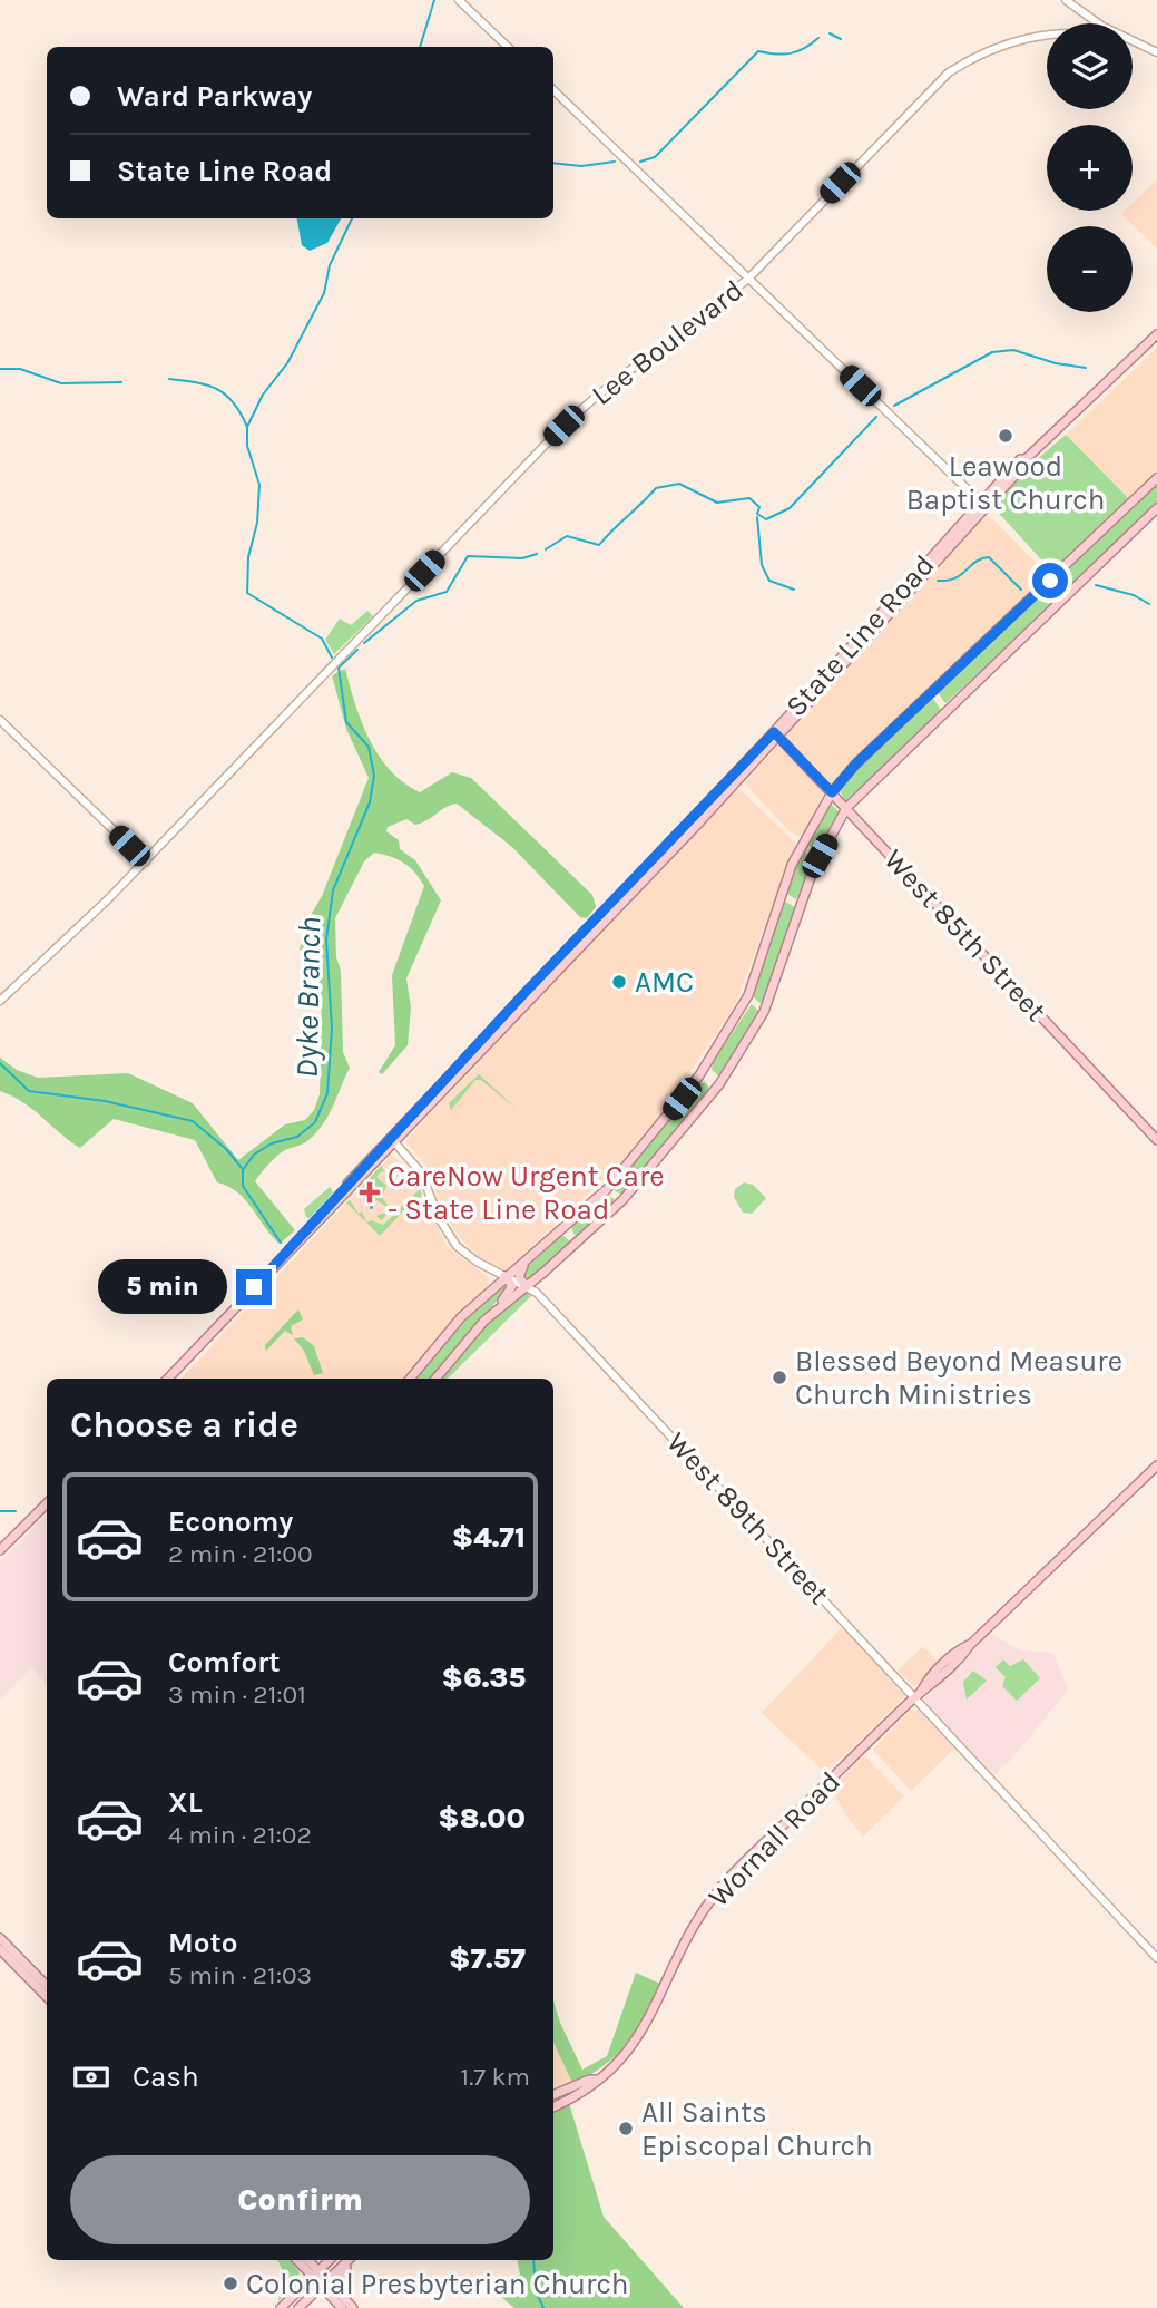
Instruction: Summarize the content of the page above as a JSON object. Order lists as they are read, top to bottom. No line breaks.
{"streets":{"main road":["State Line Road","West 85th Street","Wornall Road"],"street":["Lee Boulevard","West 89th Street"]},"crossings":[["State Line Road","West 85th Street"],["State Line Road","West 89th Street"],["West 89th Street","Wornall Road"]],"water":["Dyke Branch"],"places":{"other":["Leawood Baptist Church","AMC","Blessed Beyond Measure Church Ministries","All Saints Episcopal Church","Colonial Presbyterian Church"],"health":["CareNow Urgent Care - State Line Road"]},"page":{"map_buttons":["+","−"],"banner":["Ward Parkway","State Line Road"],"bubble":"5 min","heading":"Choose a ride","list":[{"name":"Economy","note":"2 min · 21:00","value":"$4.71"},{"name":"Comfort","note":"3 min · 21:01","value":"$6.35"},{"name":"XL","note":"4 min · 21:02","value":"$8.00"},{"name":"Moto","note":"5 min · 21:03","value":"$7.57"}],"pay":["Cash","1.7 km"],"buttons":"Confirm"}}
